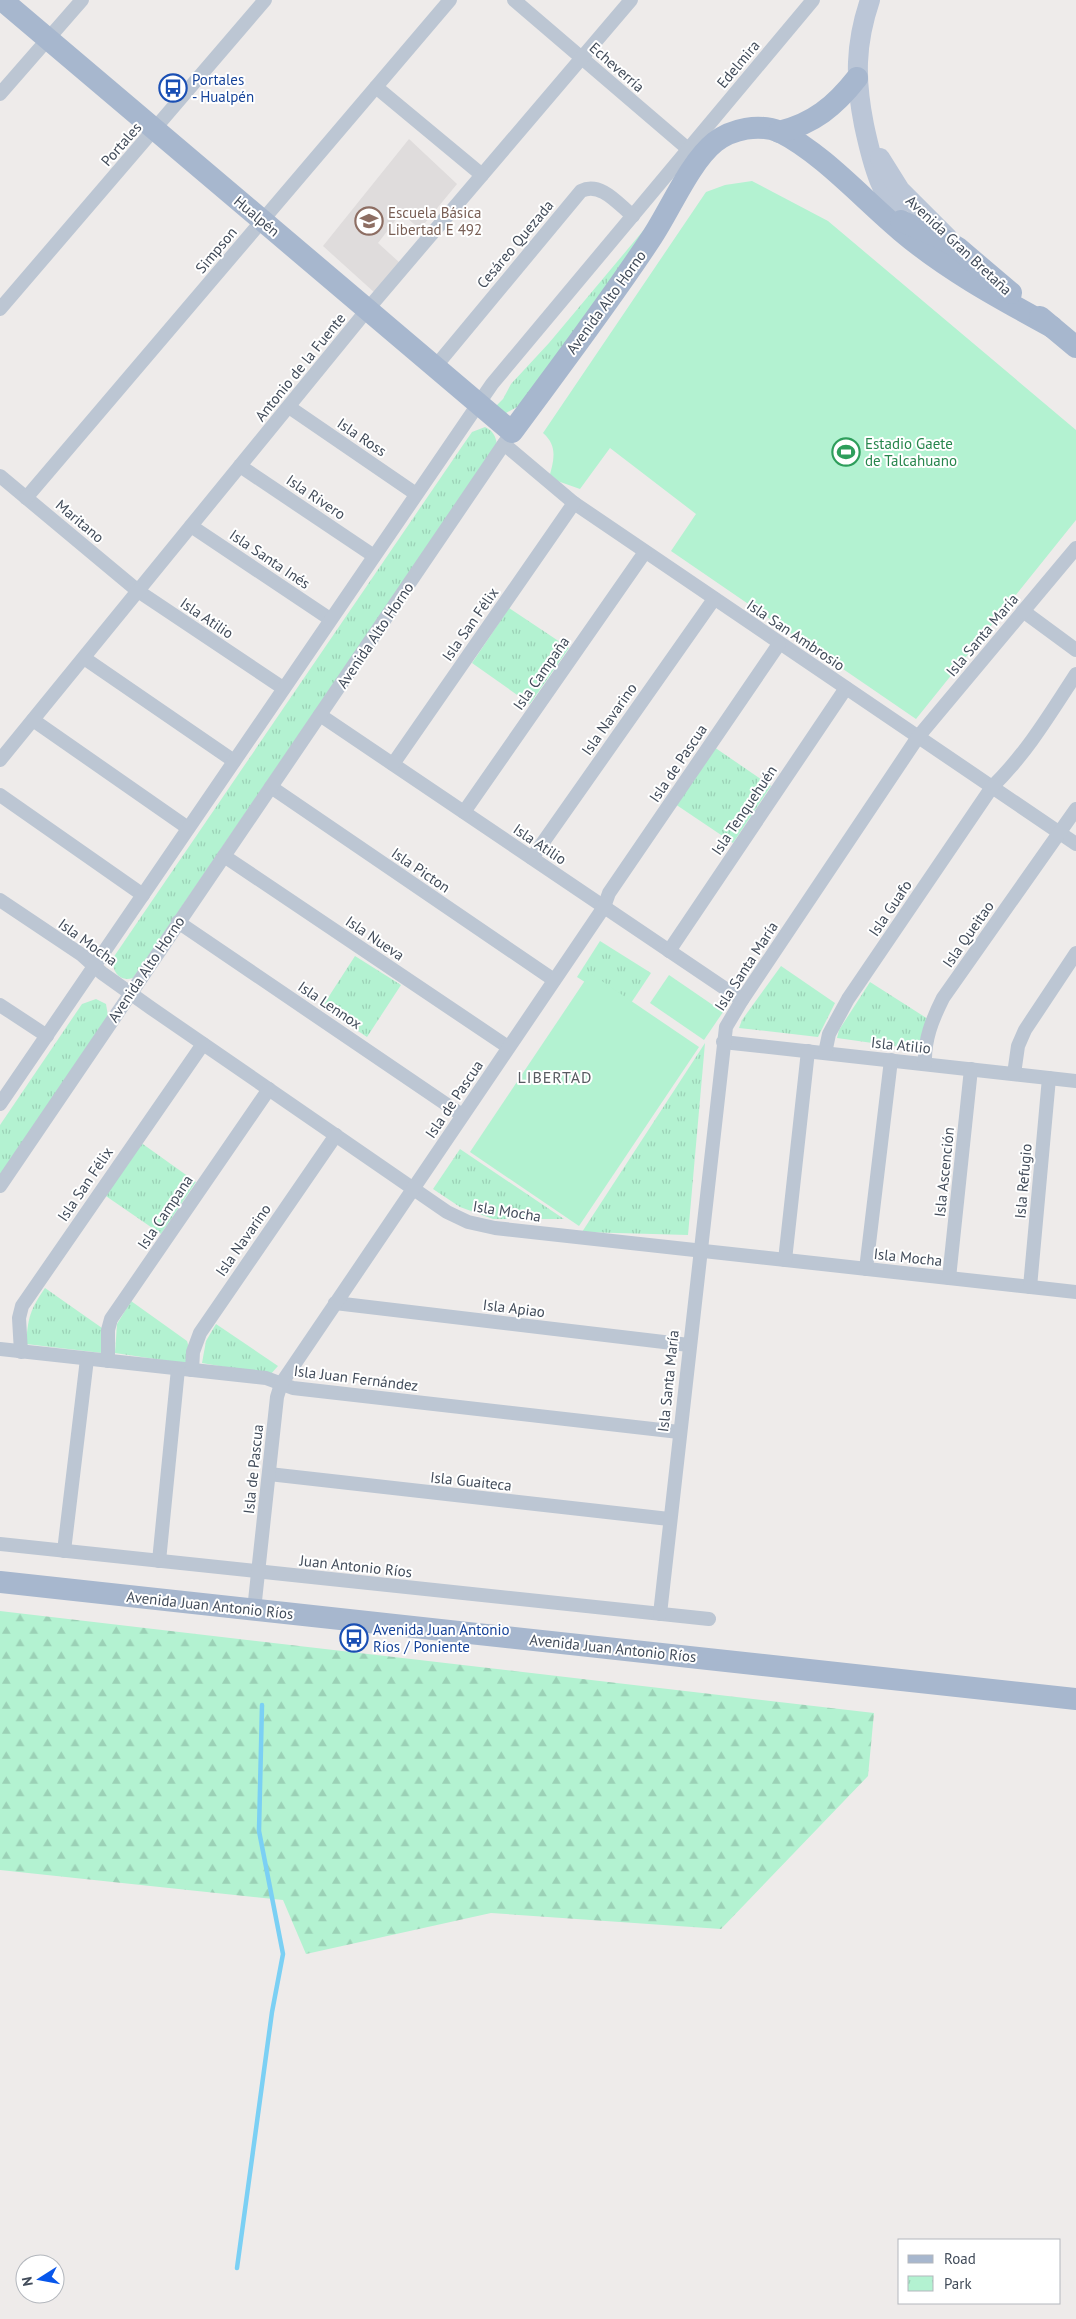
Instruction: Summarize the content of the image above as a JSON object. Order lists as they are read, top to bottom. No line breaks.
{"streets":{"main road":["Hualpén","Avenida Gran Bretaña","Avenida Alto Horno","Avenida Juan Antonio Ríos"],"street":["Edelmira","Echeverría","Portales","Cesáreo Quezada","Simpson","Antonio de la Fuente","Isla Ross","Isla Rivero","Maritano","Isla Santa Inés","Isla Atilio","Isla San Félix","Isla San Ambrosio","Isla Santa María","Isla Campaña","Isla Navarino","Isla de Pascua","Isla Tenquehuén","Isla Picton","Isla Guafo","Isla Queitao","Isla Nueva","Isla Mocha","Isla Lennox","Isla Ascención","Isla Refugio","Isla Campana","Isla Apiao","Isla Juan Fernández","Isla Guaiteca","Juan Antonio Ríos"]},"crossings":[["Edelmira","Echeverría"],["Edelmira","Avenida Alto Horno"],["Echeverría","Avenida Alto Horno"],["Echeverría","Antonio de la Fuente"],["Portales","Hualpén"],["Hualpén","Cesáreo Quezada"],["Hualpén","Simpson"],["Hualpén","Avenida Alto Horno"],["Hualpén","Antonio de la Fuente"],["Hualpén","Isla San Ambrosio"],["Cesáreo Quezada","Avenida Alto Horno"],["Avenida Gran Bretaña","Avenida Alto Horno"],["Simpson","Maritano"],["Avenida Alto Horno","Isla Ross"],["Avenida Alto Horno","Isla Rivero"],["Avenida Alto Horno","Isla Santa Inés"],["Avenida Alto Horno","Isla Atilio"],["Avenida Alto Horno","Isla San Ambrosio"],["Avenida Alto Horno","Isla Picton"],["Avenida Alto Horno","Isla Nueva"],["Avenida Alto Horno","Isla Mocha"],["Avenida Alto Horno","Isla Lennox"],["Antonio de la Fuente","Isla Ross"],["Antonio de la Fuente","Isla Rivero"],["Antonio de la Fuente","Maritano"],["Antonio de la Fuente","Isla Santa Inés"],["Antonio de la Fuente","Isla Atilio"],["Maritano","Isla Atilio"],["Isla Atilio","Isla San Félix"],["Isla Atilio","Isla Santa María"],["Isla Atilio","Isla Campaña"],["Isla Atilio","Isla Navarino"],["Isla Atilio","Isla de Pascua"],["Isla Atilio","Isla Tenquehuén"],["Isla Atilio","Isla Guafo"],["Isla Atilio","Isla Queitao"],["Isla Atilio","Isla Ascención"],["Isla Atilio","Isla Refugio"],["Isla San Félix","Isla San Ambrosio"],["Isla San Félix","Isla Mocha"],["Isla San Félix","Isla Juan Fernández"],["Isla San Ambrosio","Isla Santa María"],["Isla San Ambrosio","Isla Campaña"],["Isla San Ambrosio","Isla Navarino"],["Isla San Ambrosio","Isla de Pascua"],["Isla San Ambrosio","Isla Tenquehuén"],["Isla San Ambrosio","Isla Guafo"],["Isla San Ambrosio","Isla Queitao"],["Isla Santa María","Isla Mocha"],["Isla Santa María","Isla Apiao"],["Isla Santa María","Isla Juan Fernández"],["Isla Santa María","Isla Guaiteca"],["Isla Santa María","Juan Antonio Ríos"],["Isla Navarino","Isla Mocha"],["Isla Navarino","Isla Juan Fernández"],["Isla Navarino","Juan Antonio Ríos"],["Isla de Pascua","Isla Picton"],["Isla de Pascua","Isla Nueva"],["Isla de Pascua","Isla Mocha"],["Isla de Pascua","Isla Lennox"],["Isla de Pascua","Isla Apiao"],["Isla de Pascua","Isla Juan Fernández"],["Isla de Pascua","Isla Guaiteca"],["Isla de Pascua","Juan Antonio Ríos"],["Isla de Pascua","Avenida Juan Antonio Ríos"],["Isla Mocha","Isla Ascención"],["Isla Mocha","Isla Refugio"],["Isla Mocha","Isla Campana"],["Isla Campana","Isla Juan Fernández"]],"districts":["LIBERTAD"],"places":{"bus stop":["Portales - Hualpén","Avenida Juan Antonio Ríos / Poniente"],"school or university":["Escuela Básica Libertad E 492"],"sports":["Estadio Gaete de Talcahuano"]},"legend":["Road","Park"],"north":"left"}
